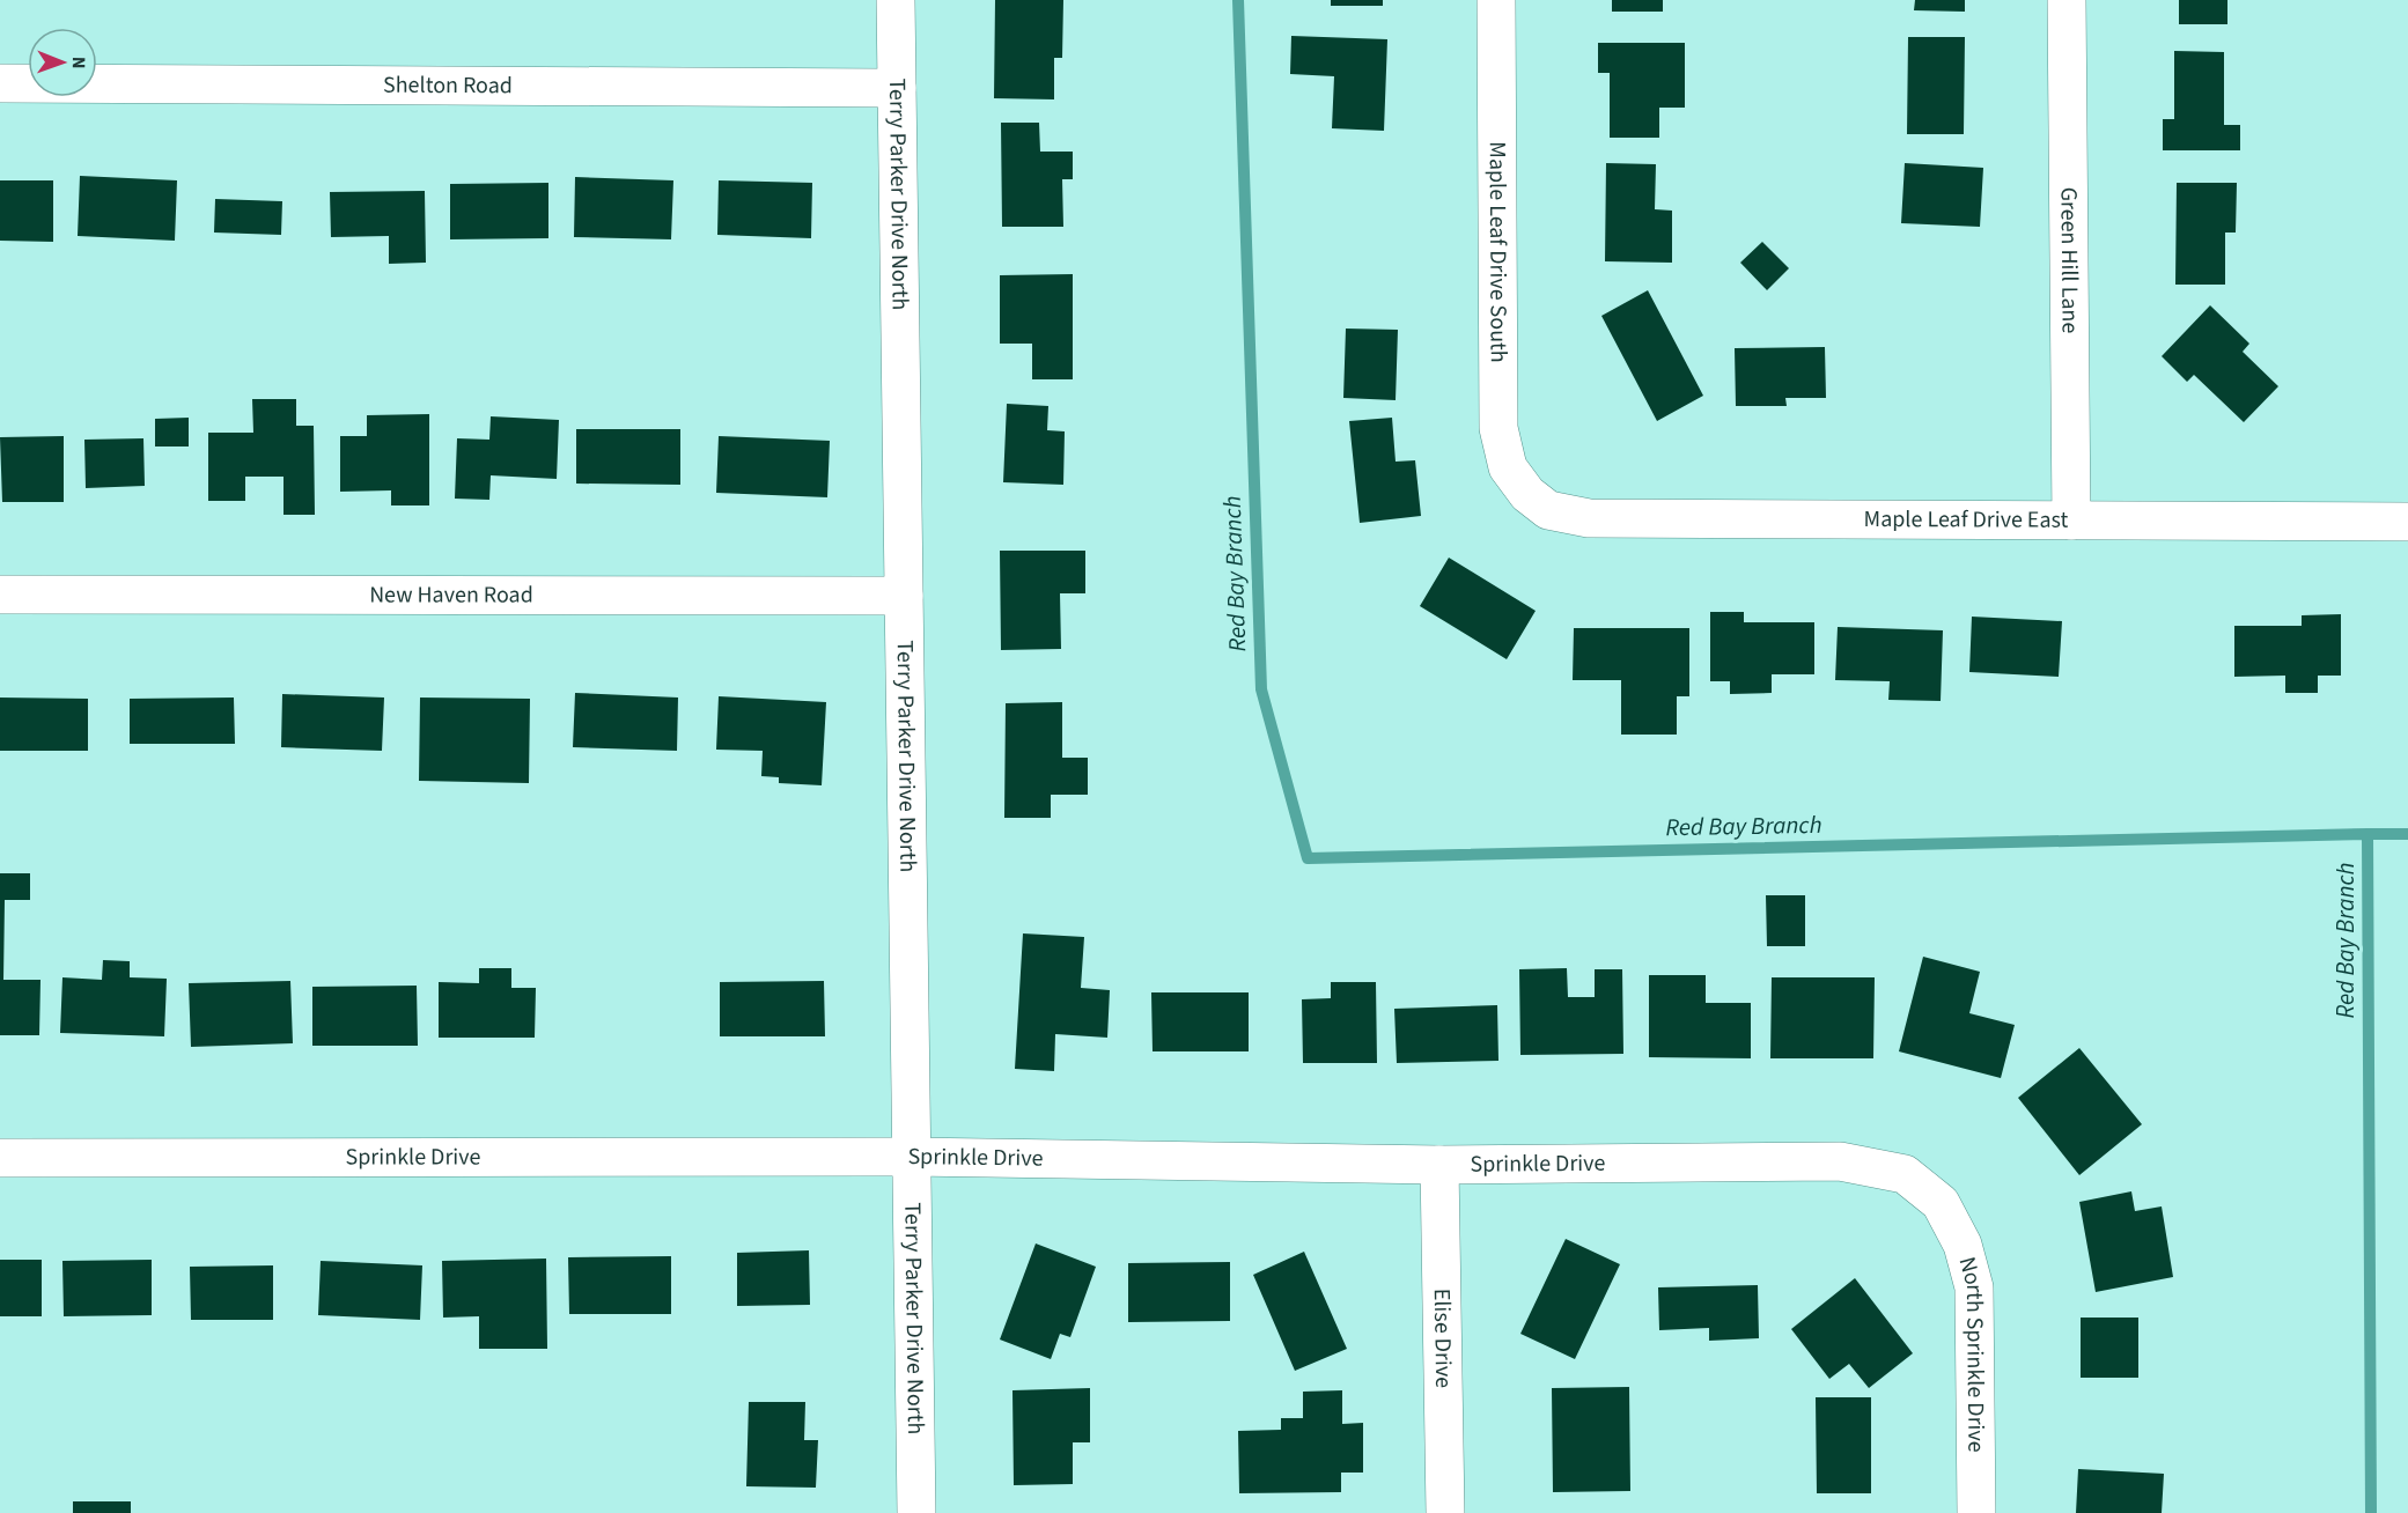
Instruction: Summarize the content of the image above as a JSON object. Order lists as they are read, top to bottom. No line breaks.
{"streets":{"street":["Shelton Road","Terry Parker Drive North","Maple Leaf Drive South","Green Hill Lane","Maple Leaf Drive East","New Haven Road","Sprinkle Drive","Elise Drive","North Sprinkle Drive"]},"crossings":[["Shelton Road","Terry Parker Drive North"],["Terry Parker Drive North","New Haven Road"],["Terry Parker Drive North","Sprinkle Drive"],["Maple Leaf Drive South","Maple Leaf Drive East"],["Green Hill Lane","Maple Leaf Drive East"],["Sprinkle Drive","Elise Drive"],["Sprinkle Drive","North Sprinkle Drive"]],"water":["Red Bay Branch"],"north":"right"}
